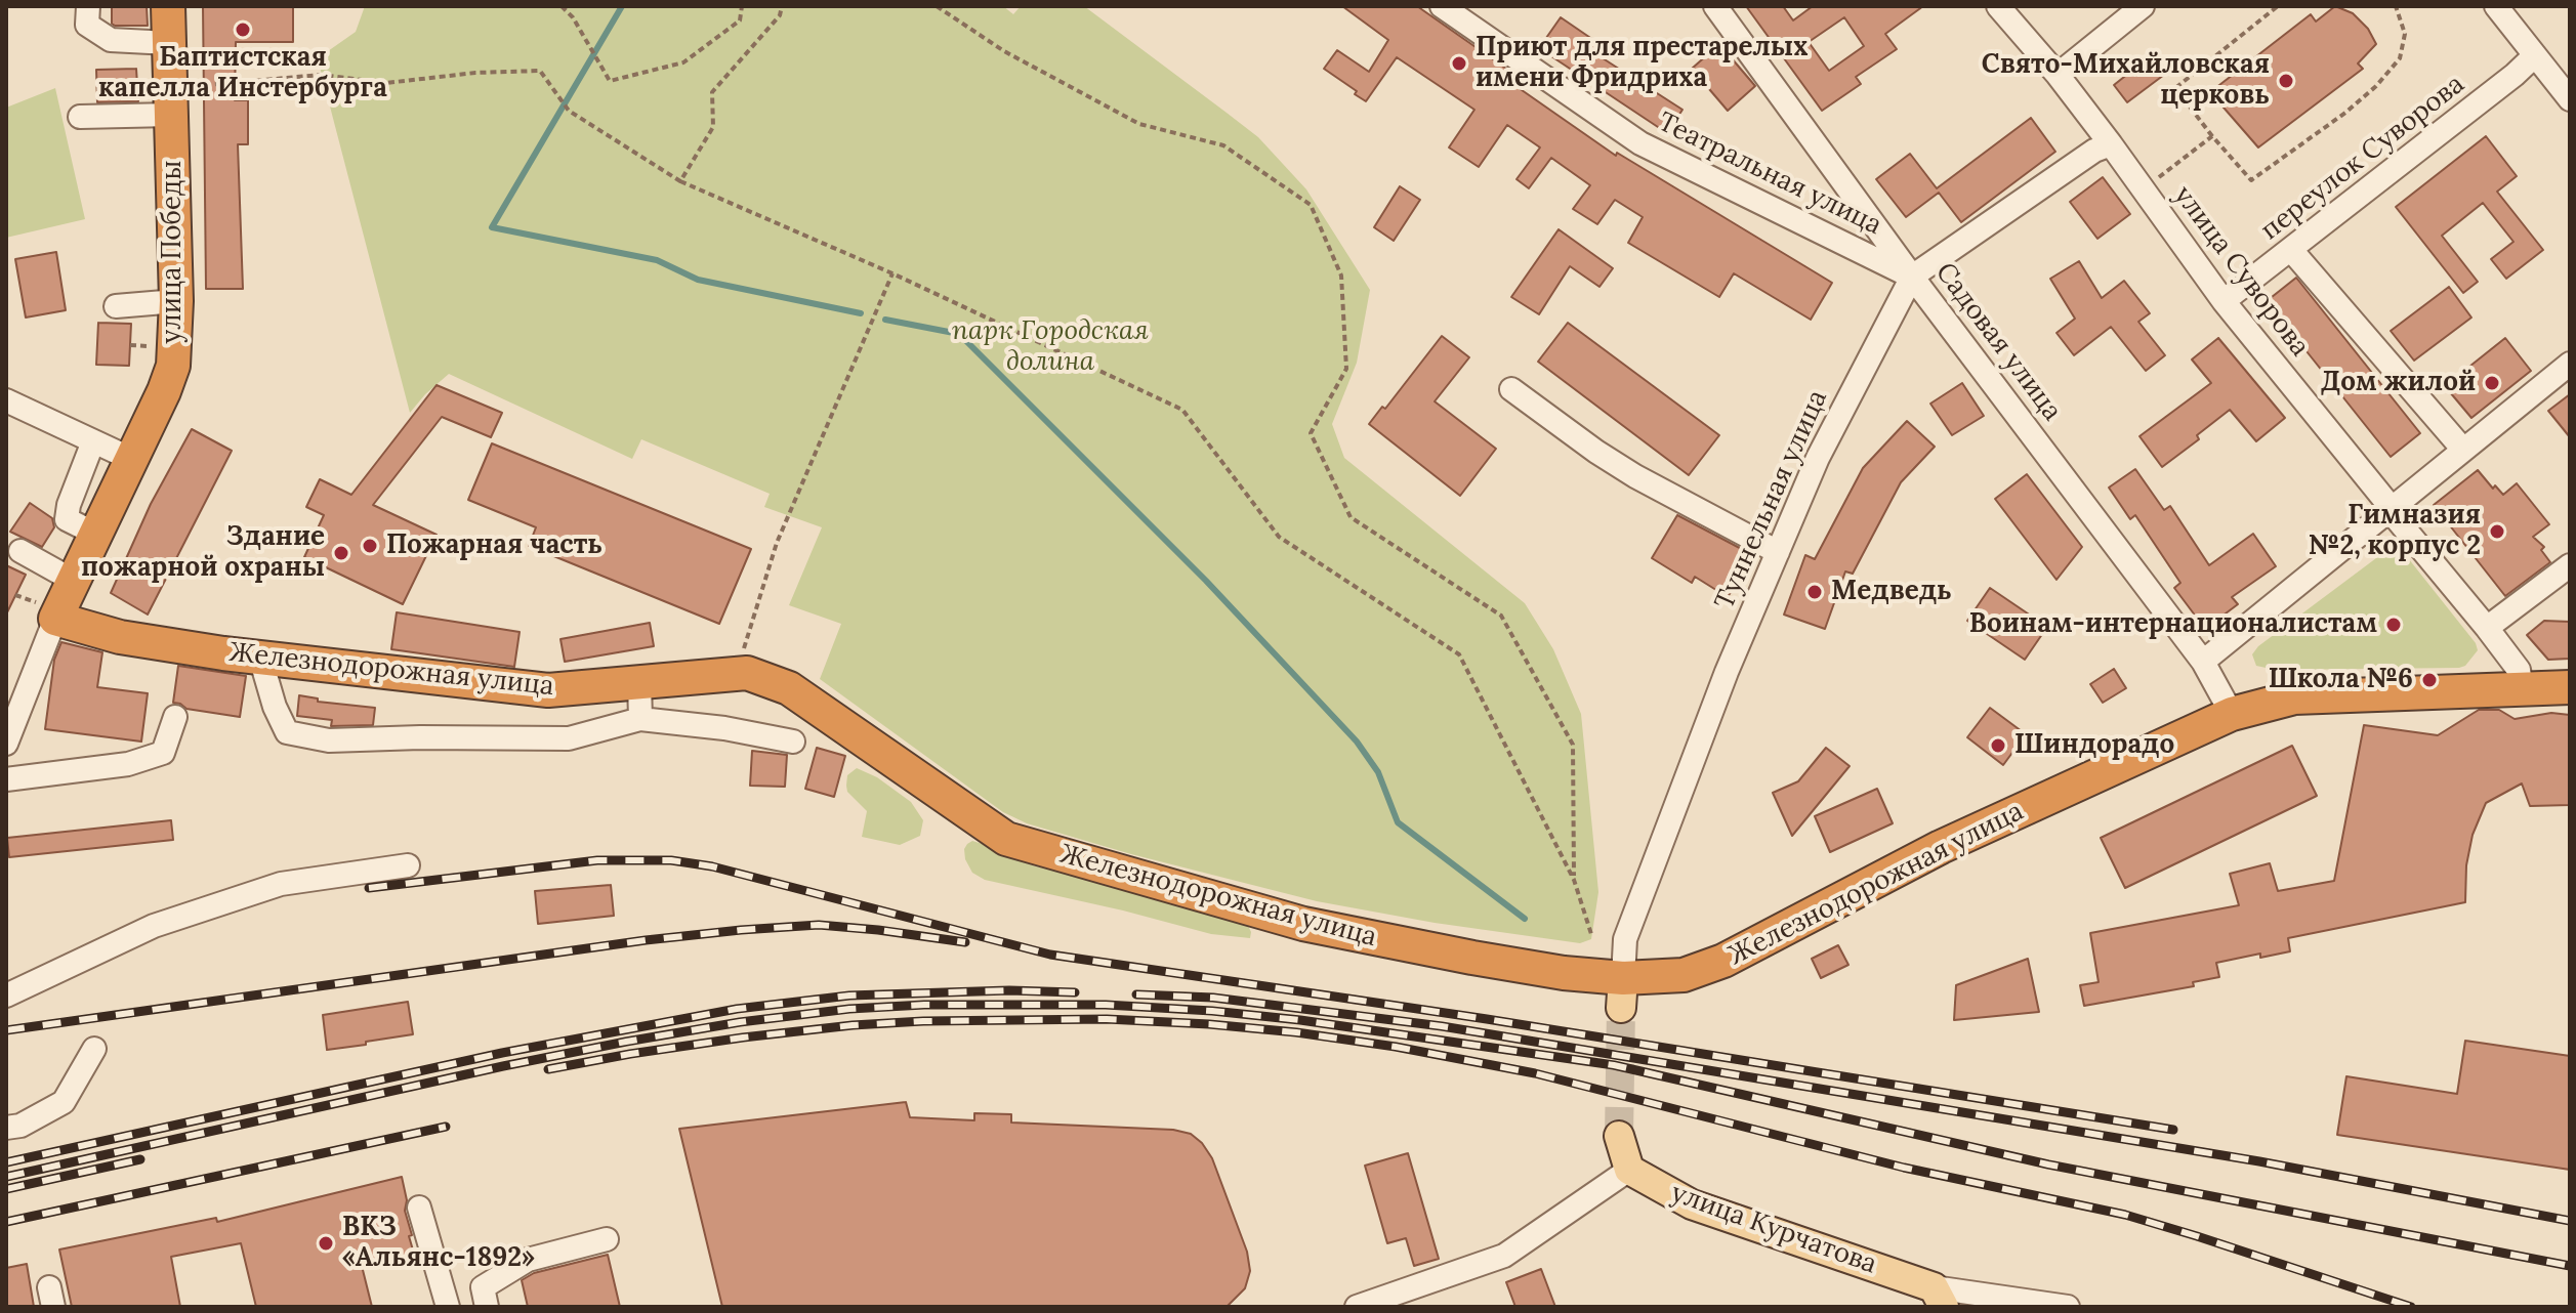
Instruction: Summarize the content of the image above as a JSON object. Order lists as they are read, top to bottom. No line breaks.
{"streets":{"highway":["улица Победы","Железнодорожная улица"],"main road":["улица Курчатова"],"street":["переулок Суворова","Театральная улица","улица Суворова","Садовая улица","Туннельная улица"]},"crossings":[["переулок Суворова","улица Суворова"],["Театральная улица","Садовая улица"],["Театральная улица","Туннельная улица"],["улица Победы","Железнодорожная улица"],["улица Суворова","Туннельная улица"],["улица Суворова","Железнодорожная улица"],["Садовая улица","Туннельная улица"],["Садовая улица","Железнодорожная улица"],["Туннельная улица","Железнодорожная улица"]],"parks":["парк Городская долина"],"places":["Баптистская капелла Инстербурга","Приют для престарелых имени Фридриха","Свято-Михайловская церковь","Дом жилой","Гимназия №2, корпус 2","Пожарная часть","Здание пожарной охраны","Медведь","Воинам-интернационалистам","Школа №6","Шиндорадо","ВКЗ «Альянс-1892»"]}
